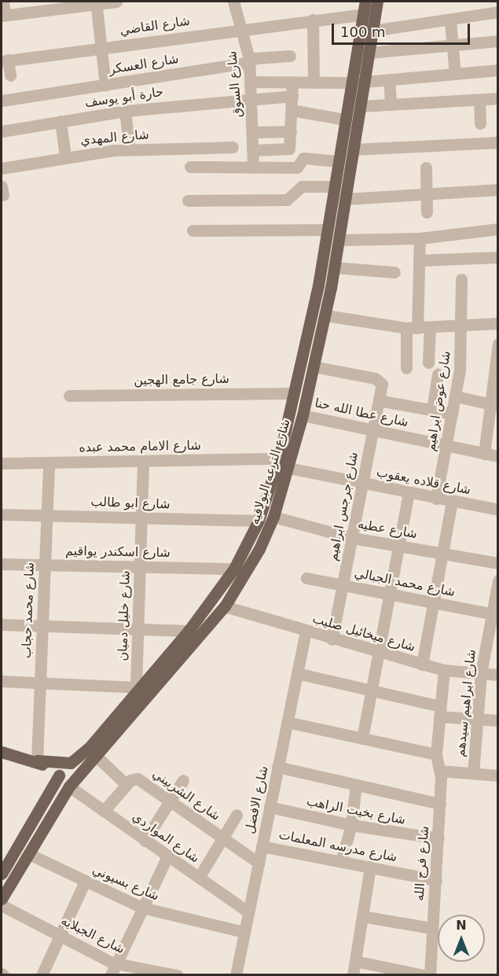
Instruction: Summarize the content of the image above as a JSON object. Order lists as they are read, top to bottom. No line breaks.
{"streets":{"main road":["شارع الترعه البولاقيه"],"street":["شارع القاضي","شارع العسكر","شارع السوق","حارة أبو يوسف","شارع المهدي","شارع جامع الهجين","شارع عوض ابراهيم","شارع عطا الله حنا","شارع الامام محمد عبده","شارع قلاده يعقوب","شارع ابو طالب","شارع جرجس ابراهيم","شارع عطيه","شارع اسكندر يواقيم","شارع محمد الجبالي","شارع محمد حجاب","شارع خليل دميان","شارع ميخائيل صليب","شارع ابراهيم سيدهم","شارع الشربيني","شارع الافضل","شارع بخيت الراهب","شارع المواردي","شارع مدرسه المعلمات","شارع فرج الله","شارع بسيوني","شارع الجبلايه"]},"crossings":[["شارع القاضي","شارع السوق"],["شارع القاضي","شارع الترعه البولاقيه"],["شارع العسكر","شارع السوق"],["شارع السوق","حارة أبو يوسف"],["شارع جامع الهجين","شارع الترعه البولاقيه"],["شارع عوض ابراهيم","شارع عطا الله حنا"],["شارع عوض ابراهيم","شارع قلاده يعقوب"],["شارع عطا الله حنا","شارع الترعه البولاقيه"],["شارع عطا الله حنا","شارع جرجس ابراهيم"],["شارع الامام محمد عبده","شارع الترعه البولاقيه"],["شارع الامام محمد عبده","شارع محمد حجاب"],["شارع الامام محمد عبده","شارع خليل دميان"],["شارع الترعه البولاقيه","شارع قلاده يعقوب"],["شارع الترعه البولاقيه","شارع ابو طالب"],["شارع الترعه البولاقيه","شارع جرجس ابراهيم"],["شارع الترعه البولاقيه","شارع عطيه"],["شارع الترعه البولاقيه","شارع اسكندر يواقيم"],["شارع الترعه البولاقيه","شارع محمد حجاب"],["شارع الترعه البولاقيه","شارع خليل دميان"],["شارع الترعه البولاقيه","شارع ميخائيل صليب"],["شارع الترعه البولاقيه","شارع المواردي"],["شارع الترعه البولاقيه","شارع بسيوني"],["شارع قلاده يعقوب","شارع جرجس ابراهيم"],["شارع ابو طالب","شارع محمد حجاب"],["شارع ابو طالب","شارع خليل دميان"],["شارع جرجس ابراهيم","شارع عطيه"],["شارع جرجس ابراهيم","شارع محمد الجبالي"],["شارع جرجس ابراهيم","شارع ميخائيل صليب"],["شارع اسكندر يواقيم","شارع محمد حجاب"],["شارع اسكندر يواقيم","شارع خليل دميان"],["شارع محمد الجبالي","شارع ابراهيم سيدهم"],["شارع ميخائيل صليب","شارع ابراهيم سيدهم"],["شارع ميخائيل صليب","شارع الافضل"],["شارع ميخائيل صليب","شارع فرج الله"],["شارع الشربيني","شارع الافضل"],["شارع الافضل","شارع بخيت الراهب"],["شارع الافضل","شارع المواردي"],["شارع الافضل","شارع مدرسه المعلمات"],["شارع الافضل","شارع بسيوني"],["شارع بخيت الراهب","شارع فرج الله"],["شارع مدرسه المعلمات","شارع فرج الله"]],"scale_bar":"100 m","north":"top"}
